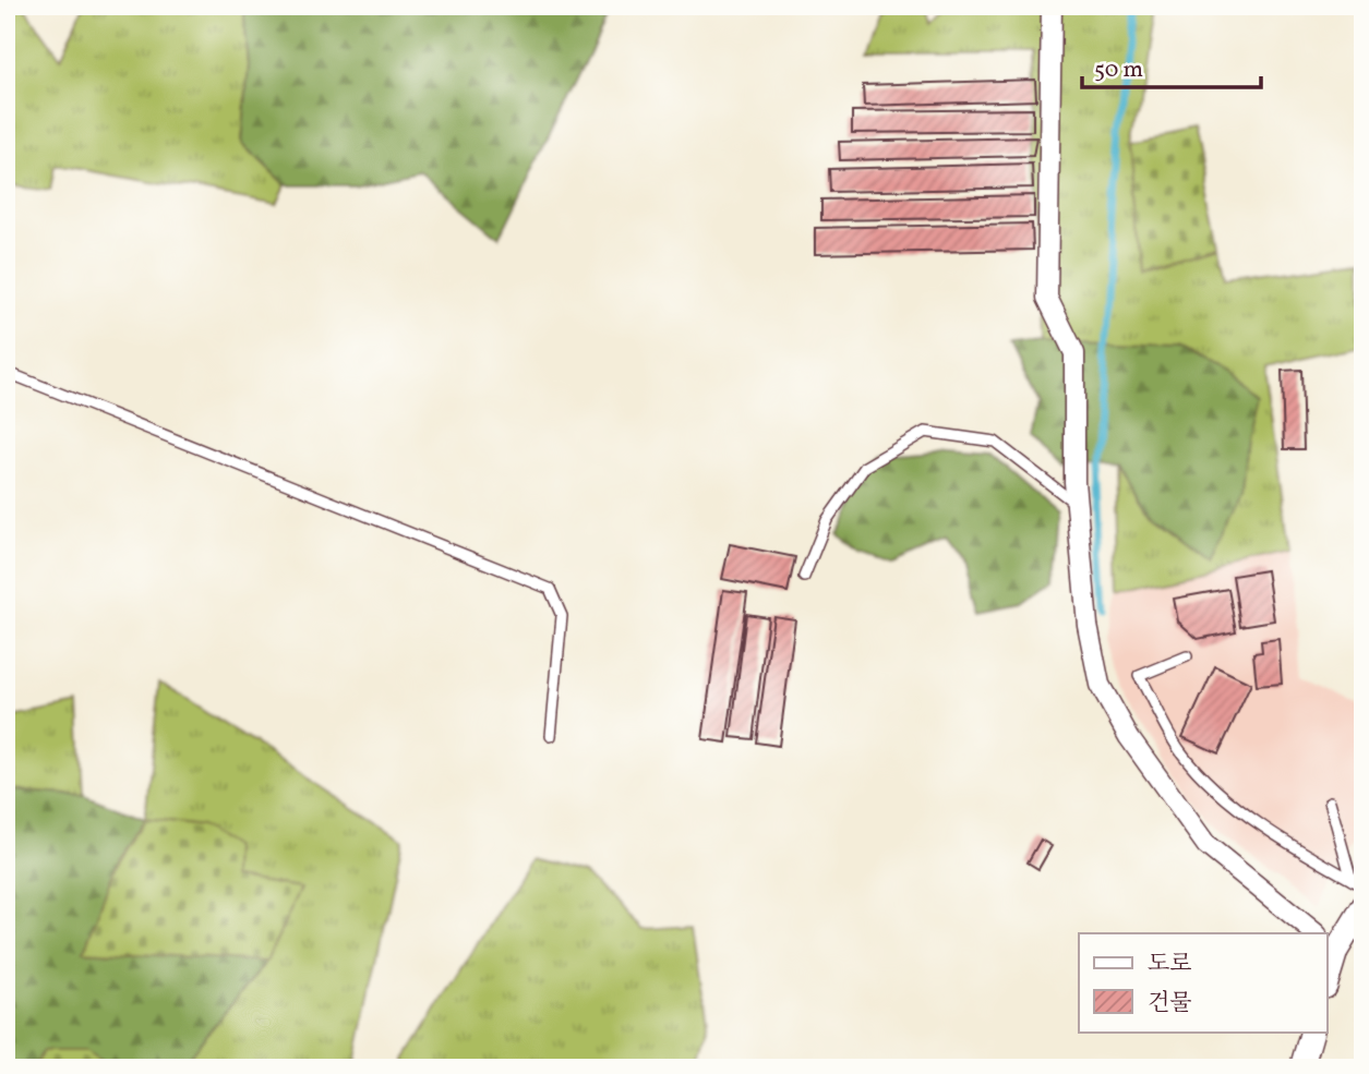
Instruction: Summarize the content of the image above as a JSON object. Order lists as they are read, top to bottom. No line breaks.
{"legend":["도로","건물"],"scale_bar":"50 m"}
